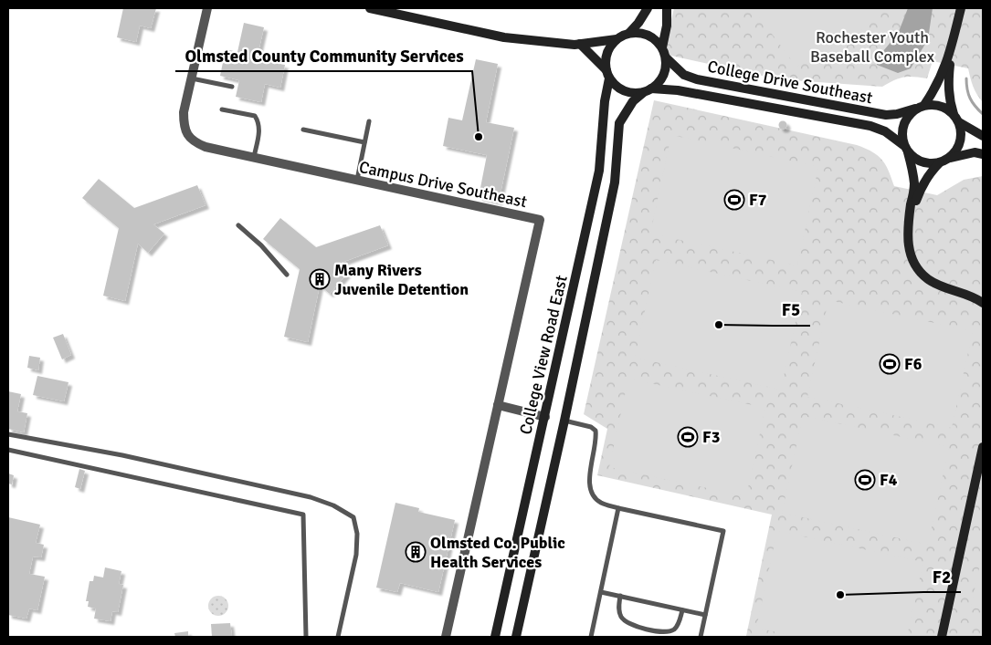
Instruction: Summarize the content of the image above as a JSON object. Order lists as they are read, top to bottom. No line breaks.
{"streets":{"street":["College Drive Southeast","Campus Drive Southeast","College View Road East"]},"crossings":[["College Drive Southeast","College View Road East"]],"parks":["Rochester Youth Baseball Complex"],"places":{"other":["Olmsted County Community Services","F5","F2"],"sports":["F7","F6","F3","F4"],"building":["Many Rivers Juvenile Detention","Olmsted Co. Public Health Services"]}}
